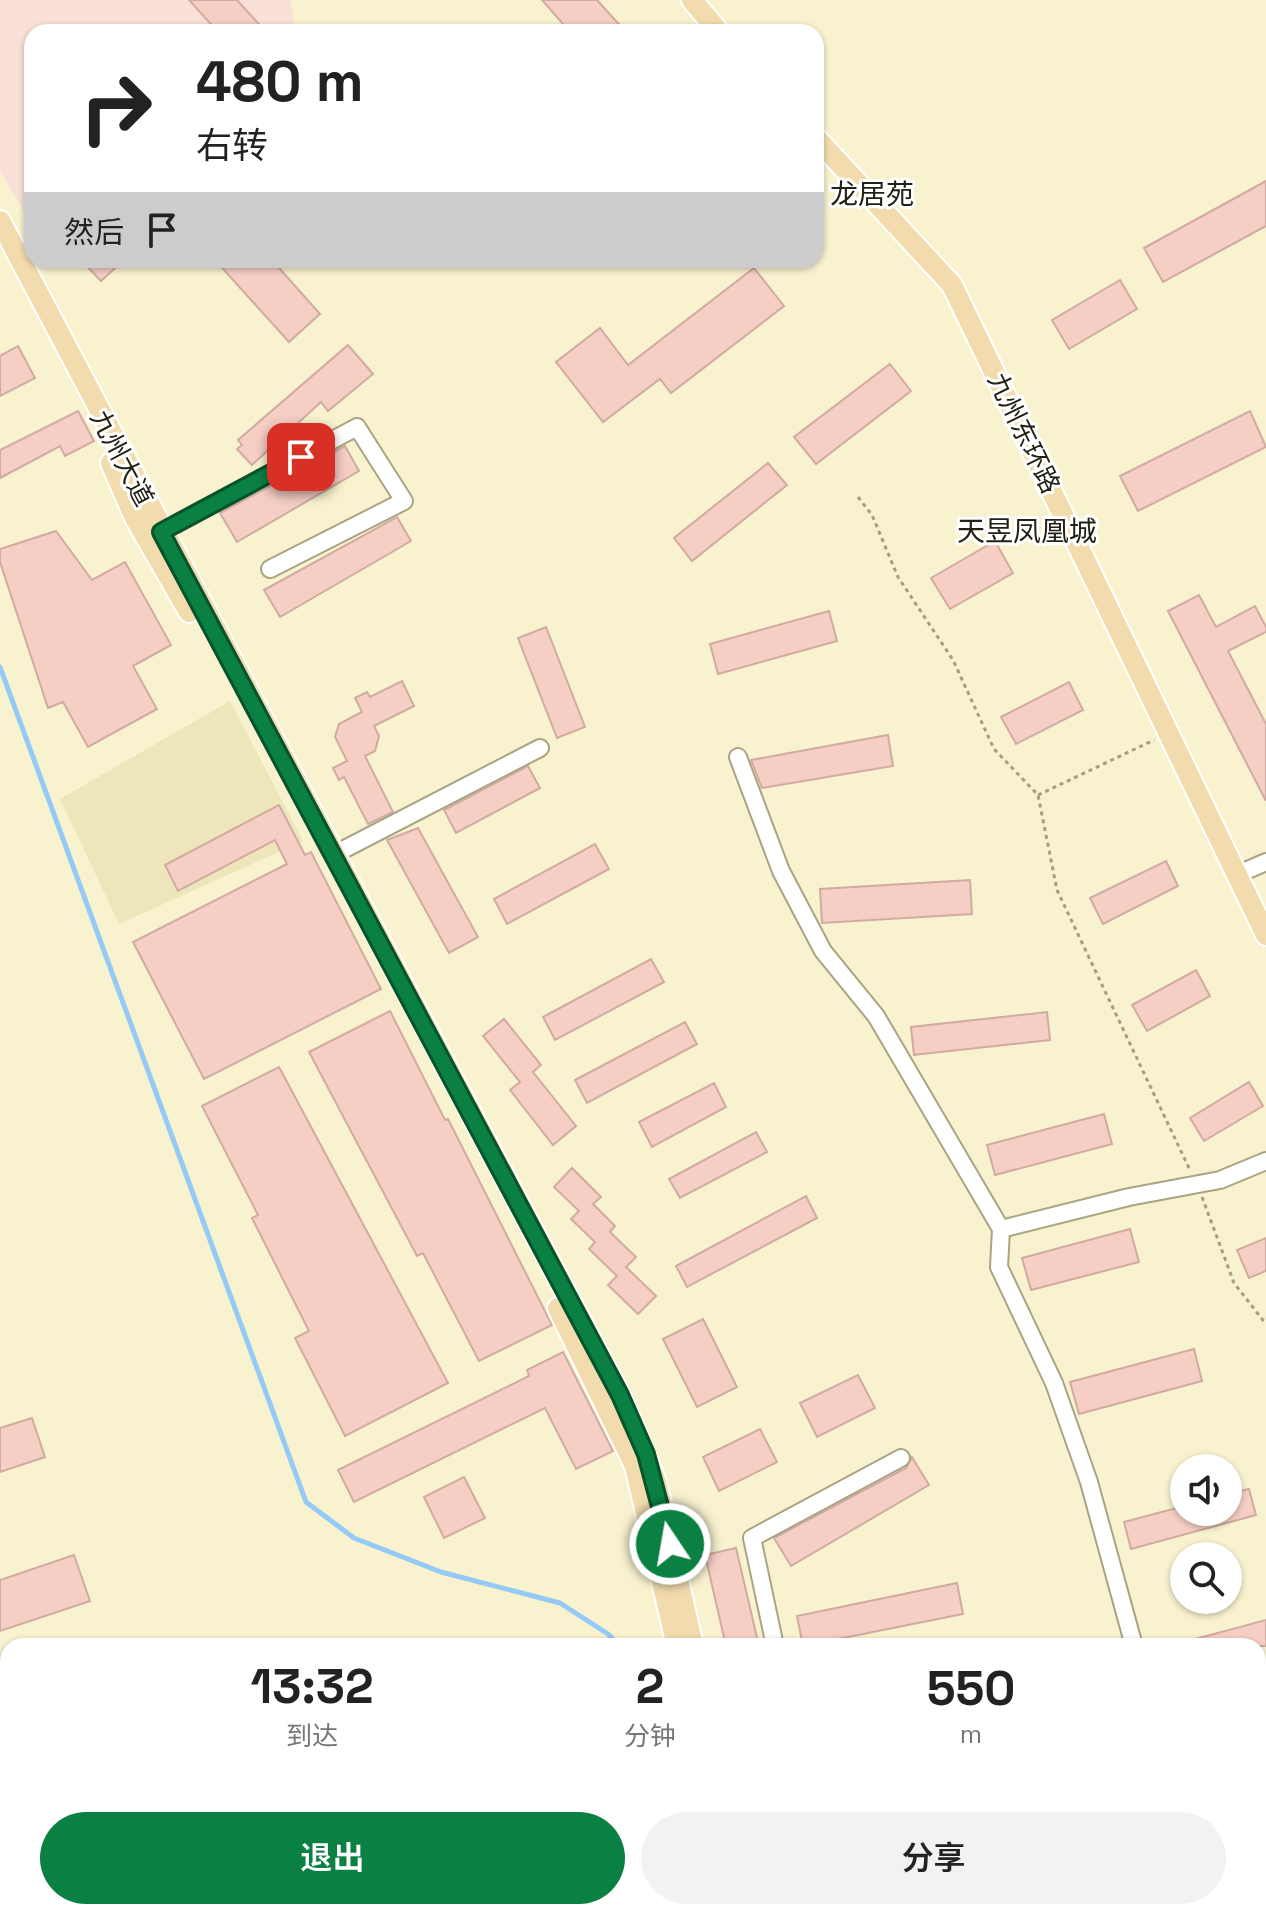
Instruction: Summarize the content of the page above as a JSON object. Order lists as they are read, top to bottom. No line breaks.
{"streets":{"main road":["九州东环路","九州大道"]},"districts":["龙居苑","天昱凤凰城"],"page":{"turn":["480 m","右转"],"then":"然后","eta":["13:32","到达","2","分钟","550","m"],"buttons":["退出","分享"]}}
